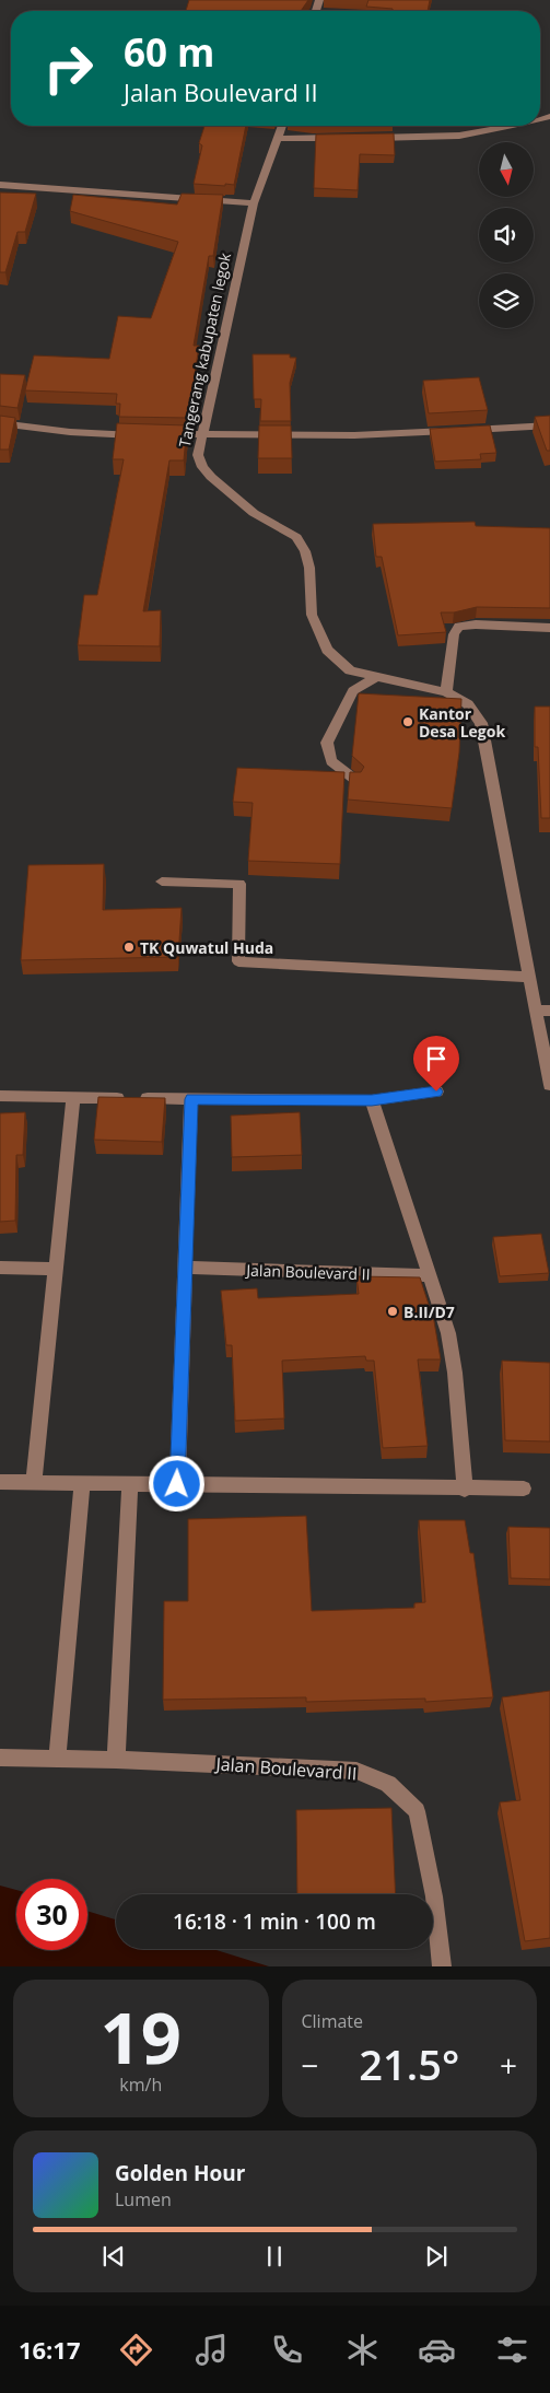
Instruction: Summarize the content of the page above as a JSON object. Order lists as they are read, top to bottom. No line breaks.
{"streets":{"street":["Tangerang kabupaten legok","Jalan Boulevard II"]},"places":["Kantor Desa Legok","TK Quwatul Huda","B.II/D7"],"north":"bottom","page":{"turn":["60 m","Jalan Boulevard II"],"limit":"30","trip":"16:18 · 1 min · 100 m","tile":[["19","km/h"],"Climate"],"heat":["−","21.5°","+"],"song":["Golden Hour","Lumen"],"tabs":"16:17"}}
